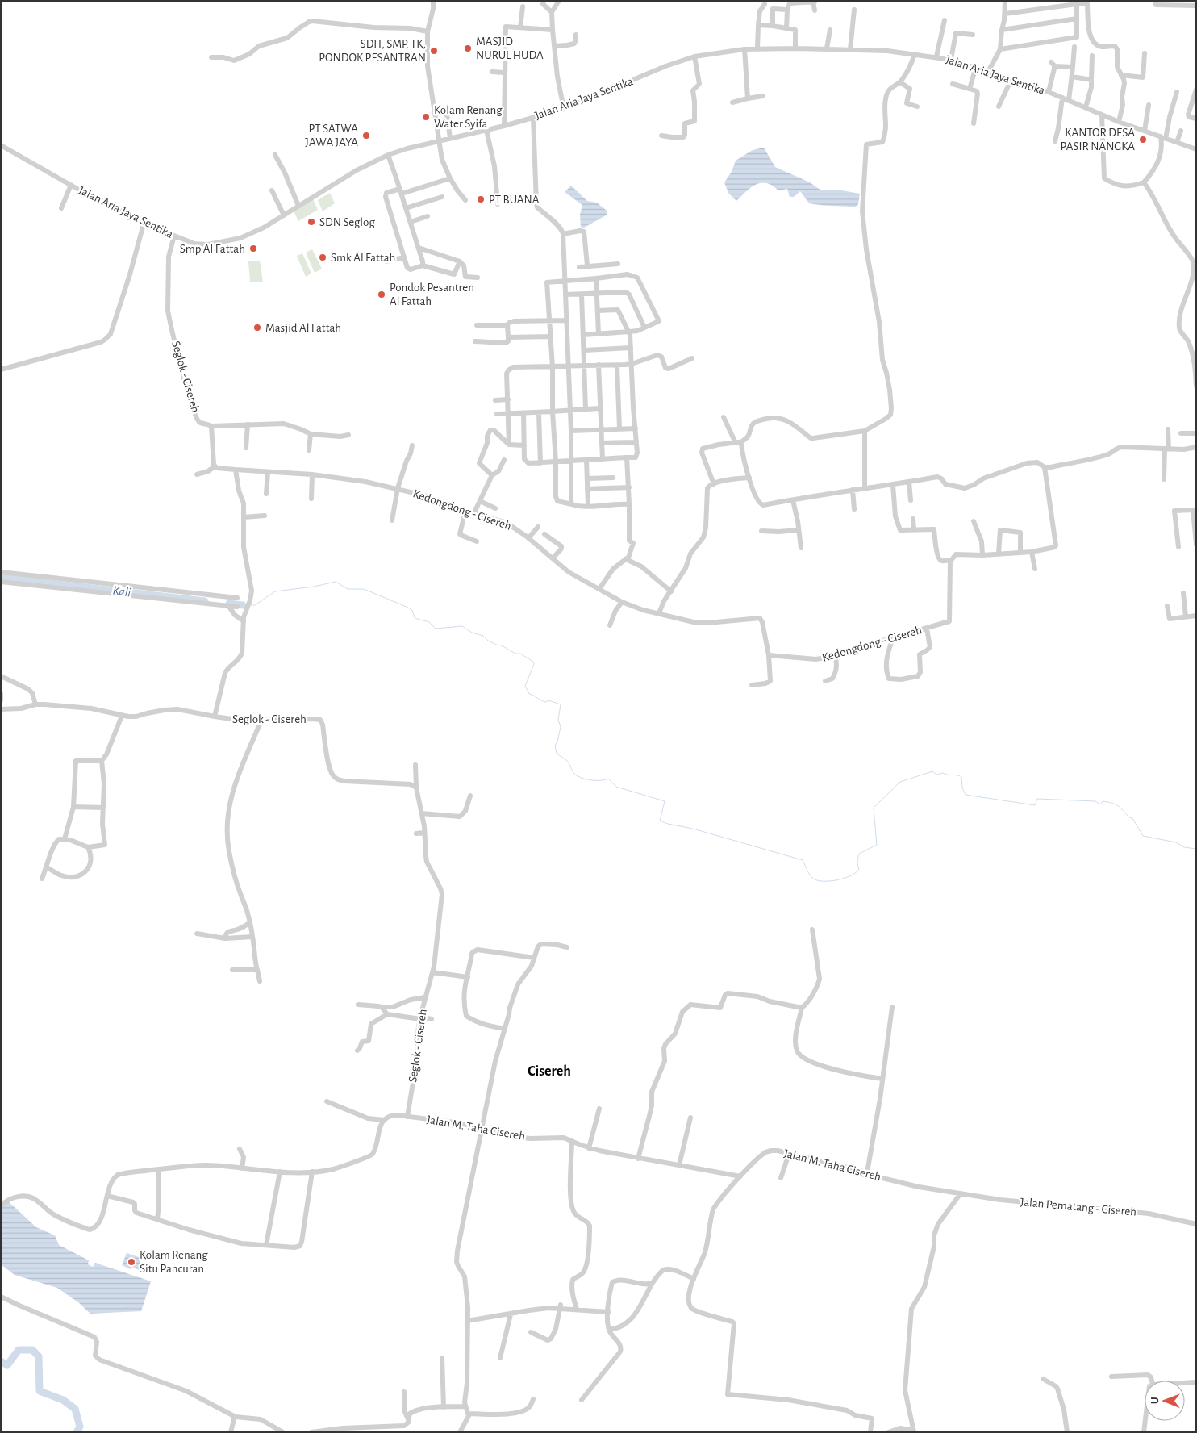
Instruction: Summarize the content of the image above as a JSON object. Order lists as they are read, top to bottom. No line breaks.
{"streets":{"street":["Jalan Aria Jaya Sentika","Seglok - Cisereh","Kedongdong - Cisereh","Jalan M. Taha Cisereh","Jalan Pematang - Cisereh"]},"crossings":[["Jalan Aria Jaya Sentika","Seglok - Cisereh"],["Seglok - Cisereh","Kedongdong - Cisereh"],["Seglok - Cisereh","Jalan M. Taha Cisereh"],["Jalan M. Taha Cisereh","Jalan Pematang - Cisereh"]],"districts":["Cisereh"],"water":["Kali"],"places":["MASJID NURUL HUDA","SDIT, SMP, TK, PONDOK PESANTRAN","Kolam Renang Water Syifa","PT SATWA JAWA JAYA","KANTOR DESA PASIR NANGKA","PT BUANA","SDN Seglog","Smp Al Fattah","Smk Al Fattah","Pondok Pesantren Al Fattah","Masjid Al Fattah","Kolam Renang Situ Pancuran"],"north":"left"}
